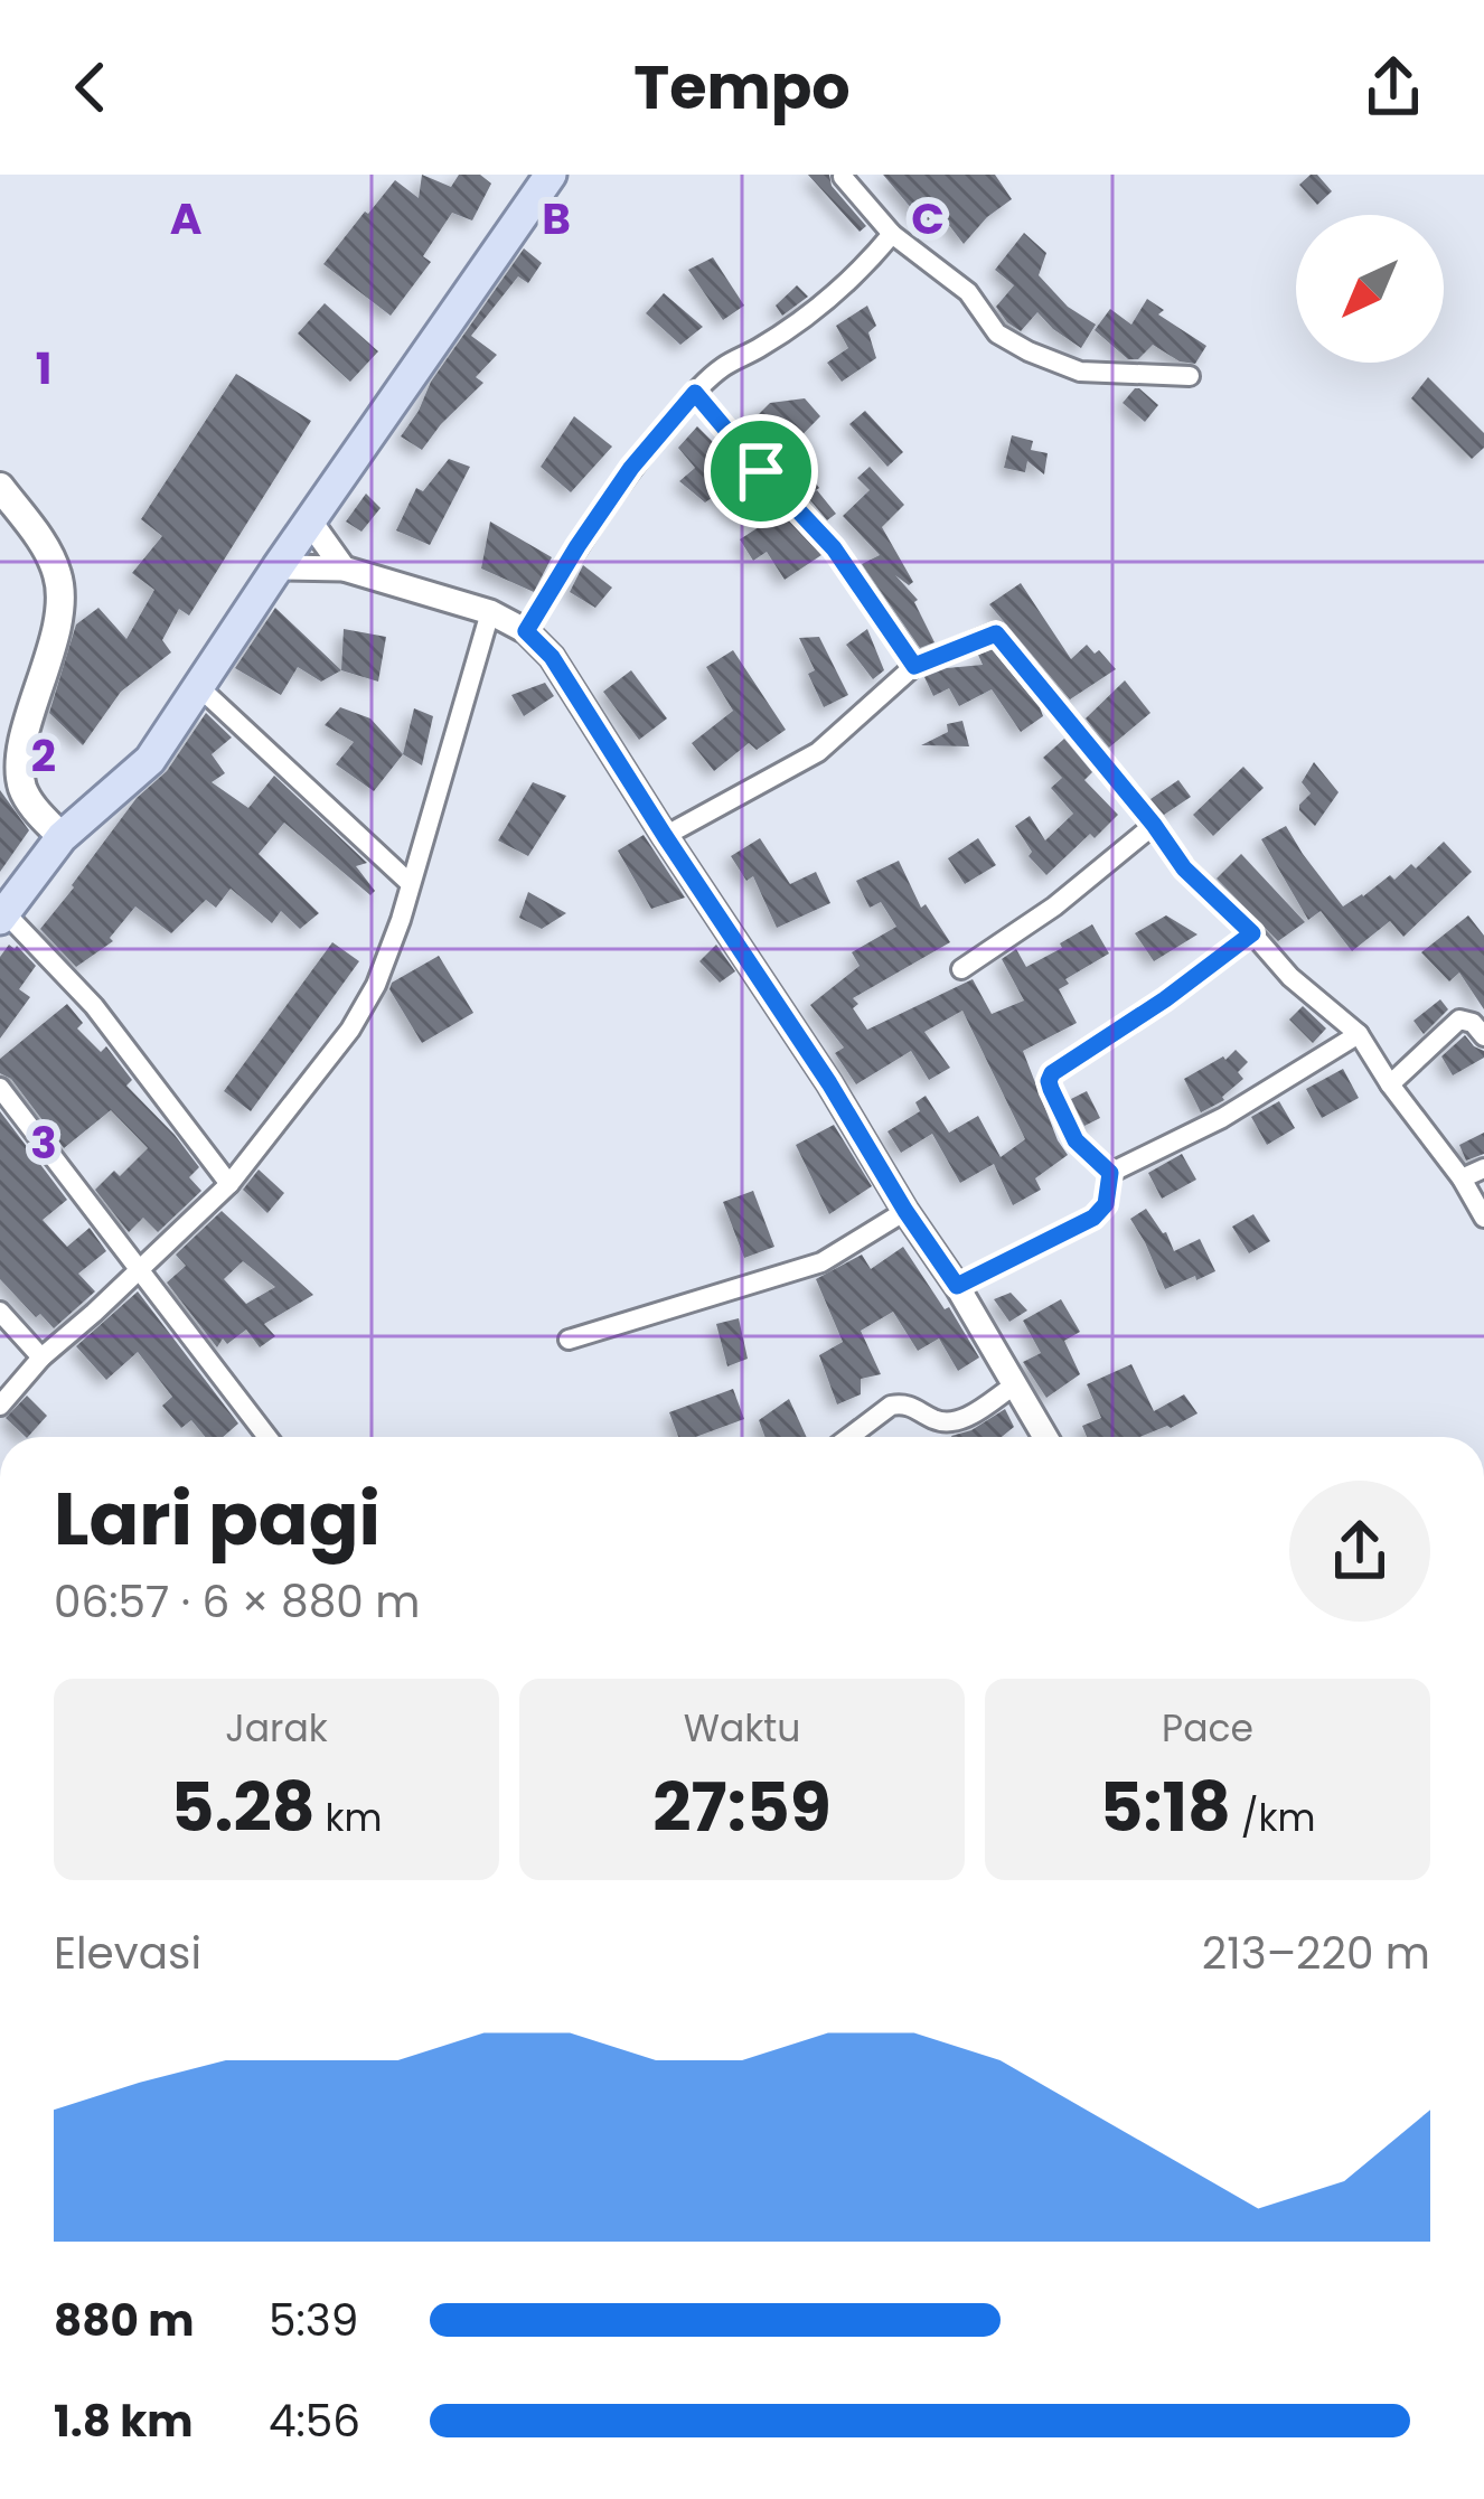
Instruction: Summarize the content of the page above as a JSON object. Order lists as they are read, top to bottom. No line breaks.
{"north":"bottom left","page":{"header":"Tempo","heading":["Lari pagi","06:57 · 6 × 880 m"],"stats":[["Jarak","5.28 km"],["Waktu","27:59"],["Pace","5:18 /km"]],"chart":["Elevasi","213–220 m"],"list":[{"name":"880 m","note":"5:39"},{"name":"1.8 km","note":"4:56"}]},"grid":{"columns":["A","B","C"],"rows":["1","2","3"]}}
